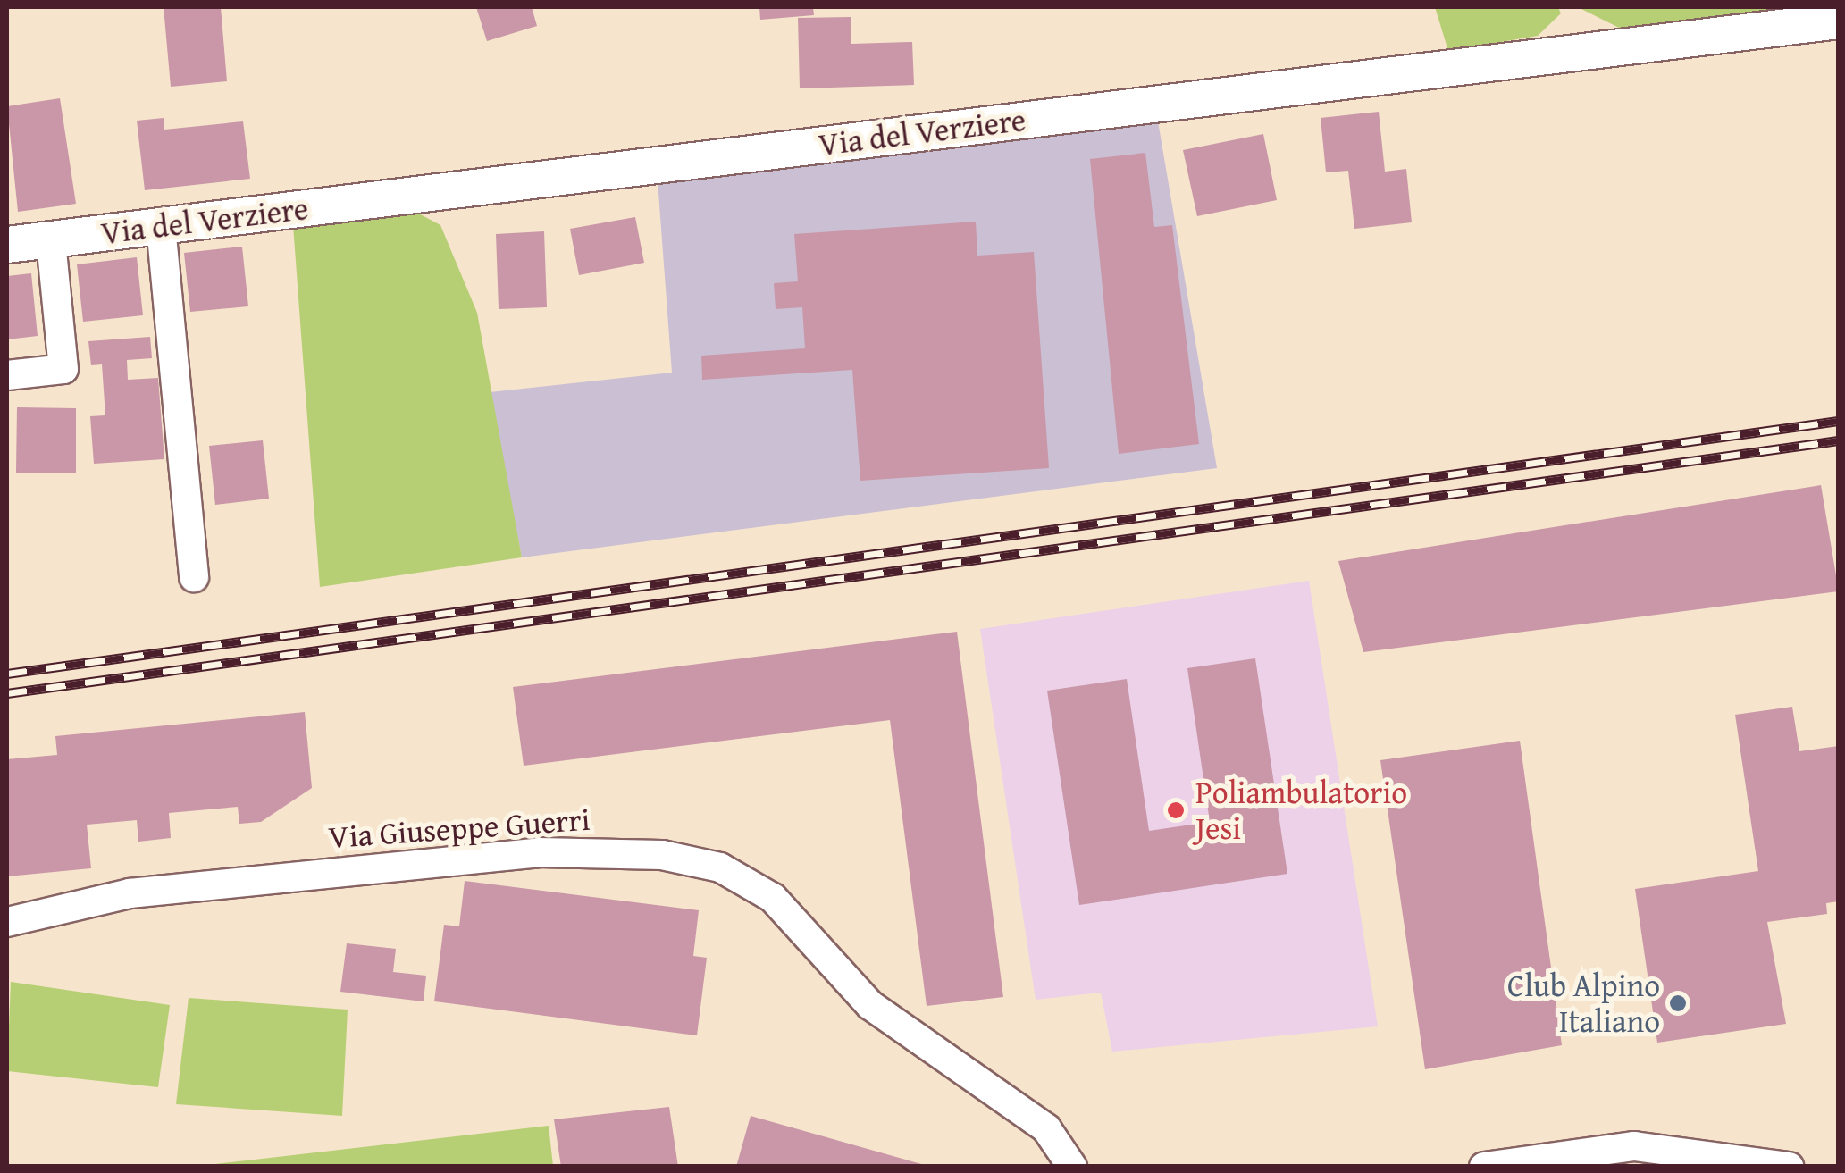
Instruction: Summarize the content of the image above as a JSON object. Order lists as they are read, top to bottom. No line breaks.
{"streets":{"street":["Via del Verziere","Via Giuseppe Guerri"]},"places":["Poliambulatorio Jesi","Club Alpino Italiano"]}
